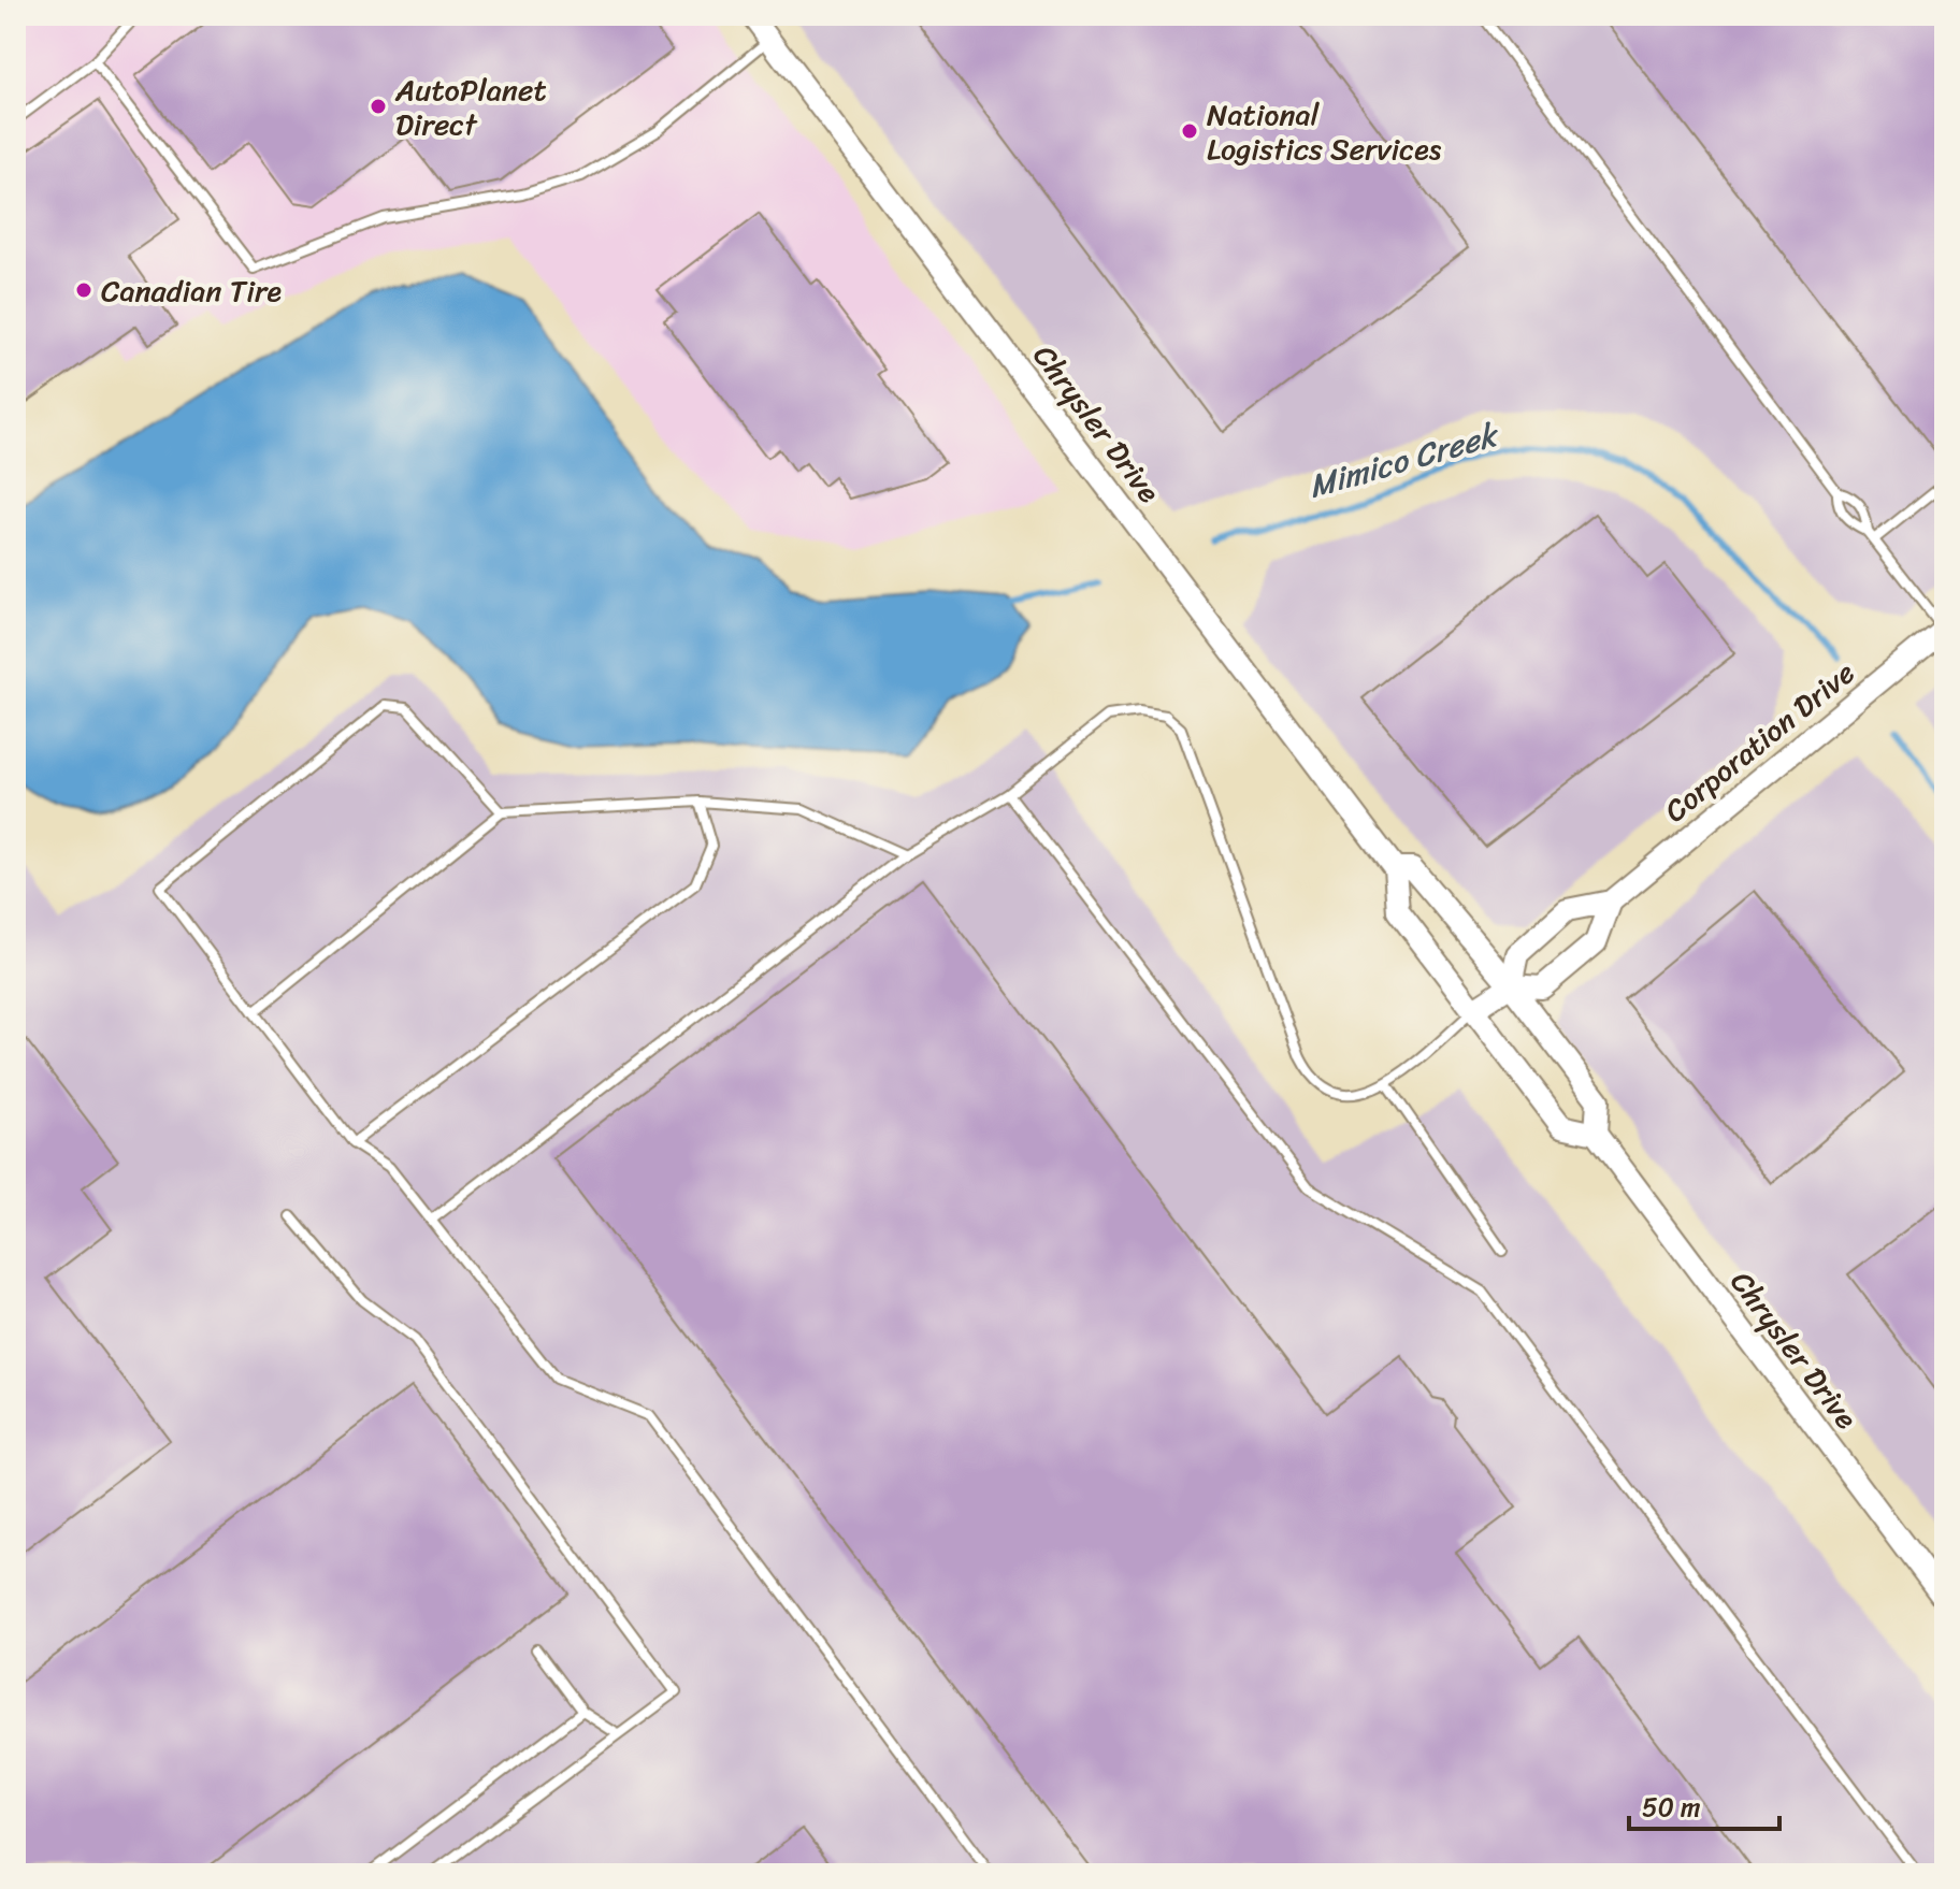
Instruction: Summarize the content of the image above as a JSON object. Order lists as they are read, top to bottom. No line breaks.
{"streets":{"street":["Chrysler Drive","Corporation Drive"]},"crossings":[["Chrysler Drive","Corporation Drive"]],"water":["Mimico Creek"],"places":["AutoPlanet Direct","National Logistics Services","Canadian Tire"],"scale_bar":"50 m"}
